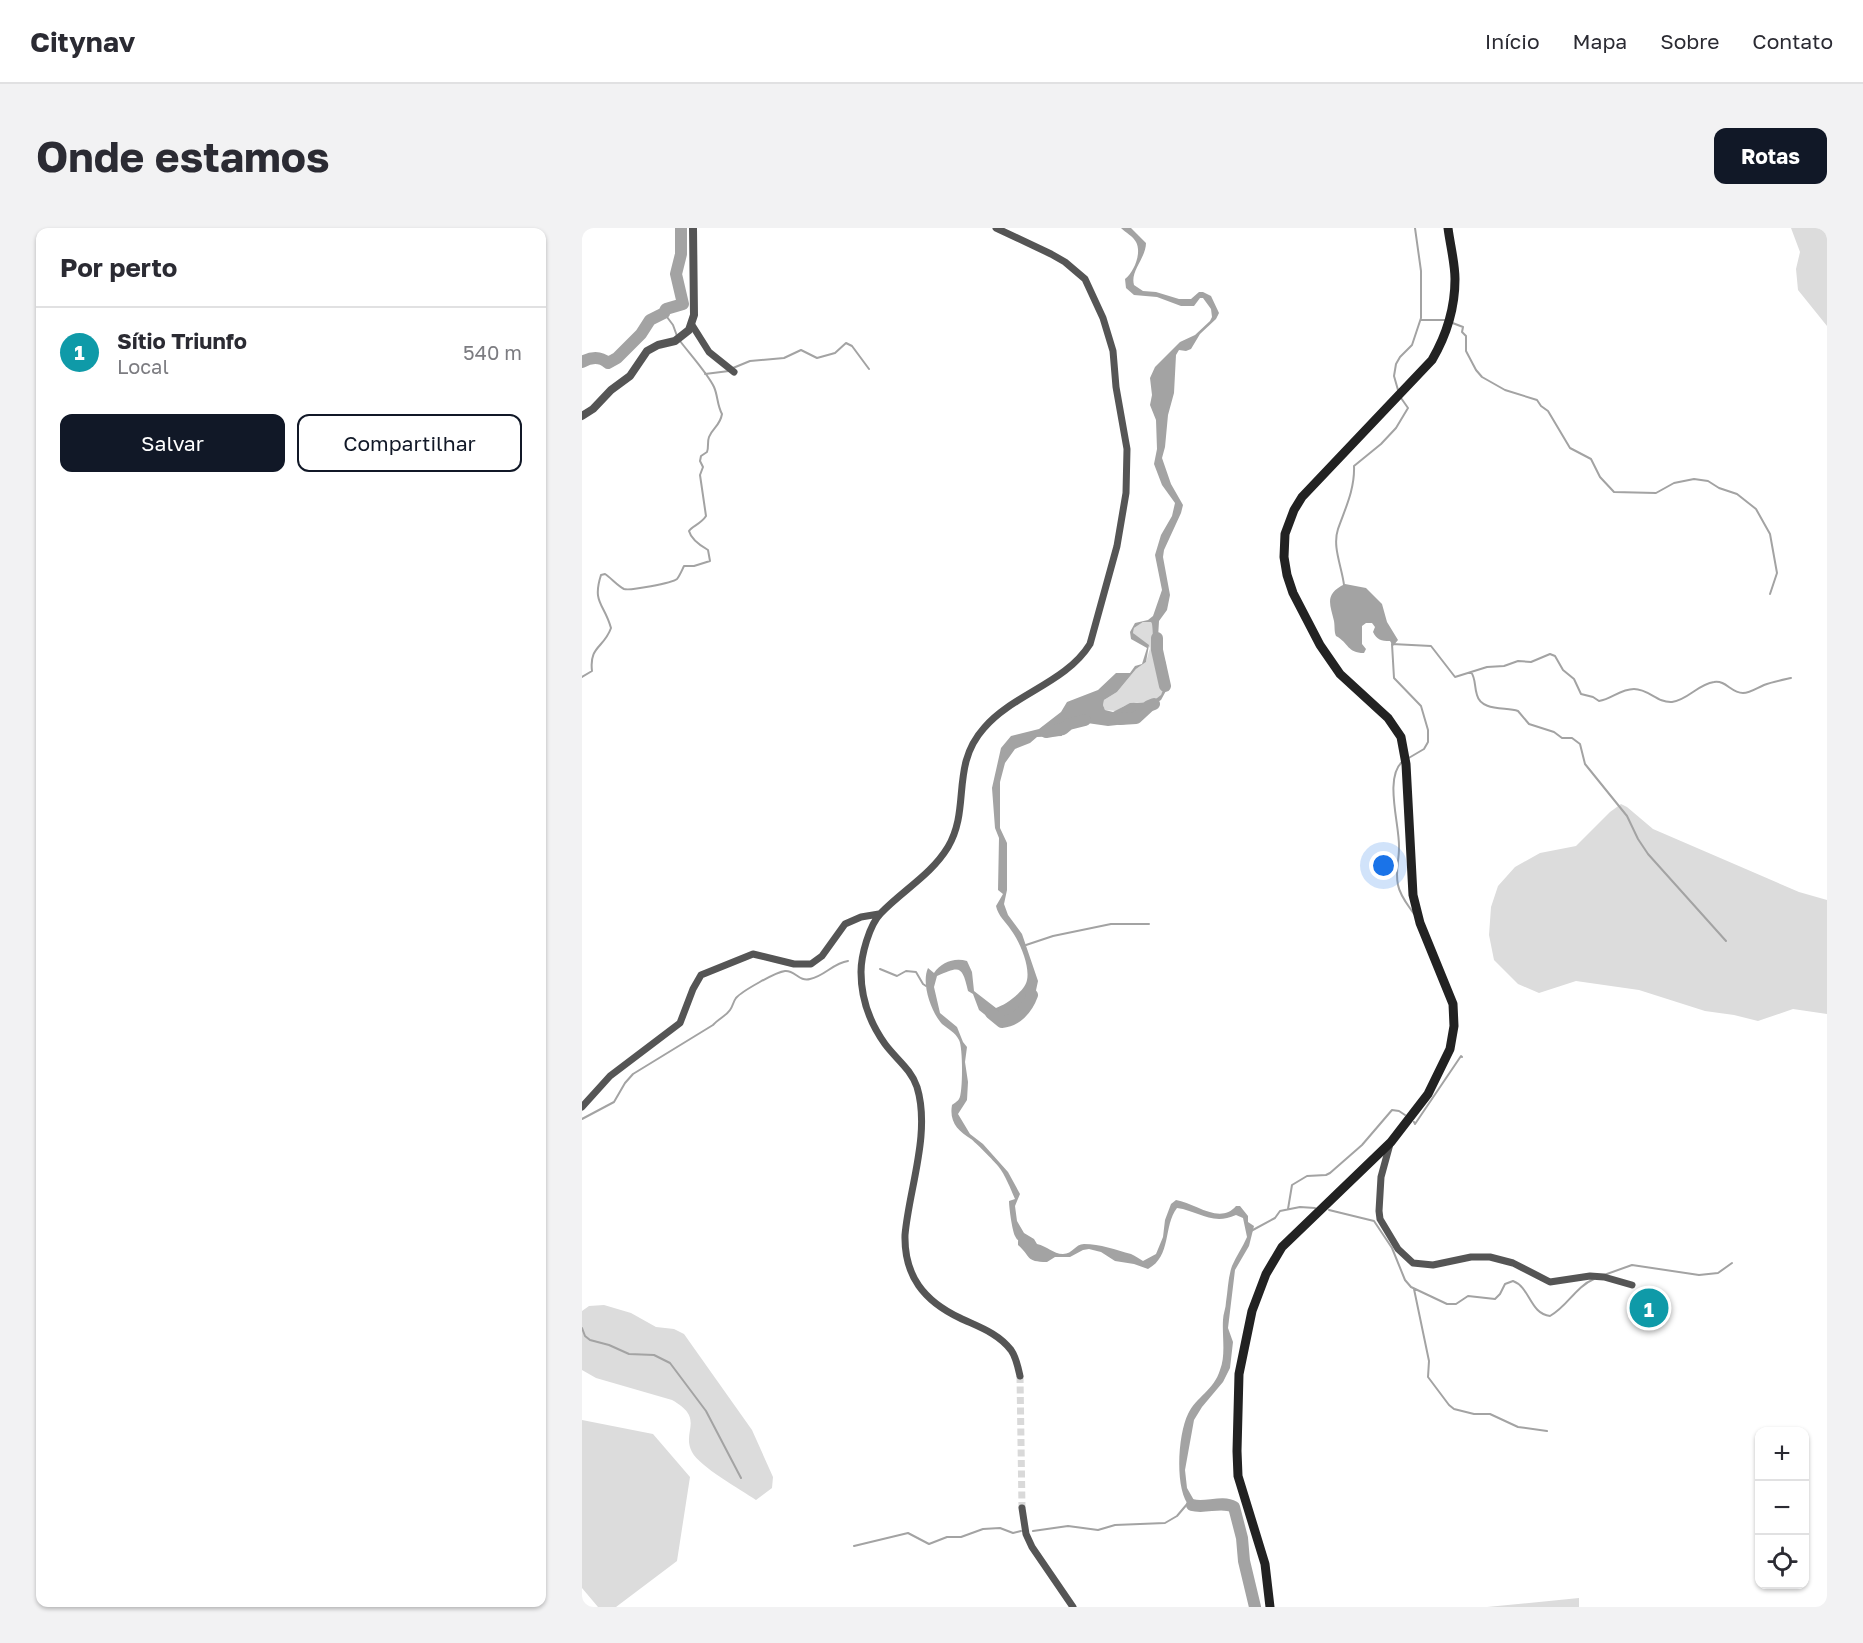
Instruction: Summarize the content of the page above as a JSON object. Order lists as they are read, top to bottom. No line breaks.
{"page":{"header":"Citynav","nav":["Início","Mapa","Sobre","Contato"],"buttons":["Rotas",["Salvar","Compartilhar"]],"title":"Onde estamos","heading":"Por perto","list":[{"mark":"1","name":"Sítio Triunfo","note":"Local","value":"540 m"}],"pins":"1","map_buttons":["+","−"]}}
